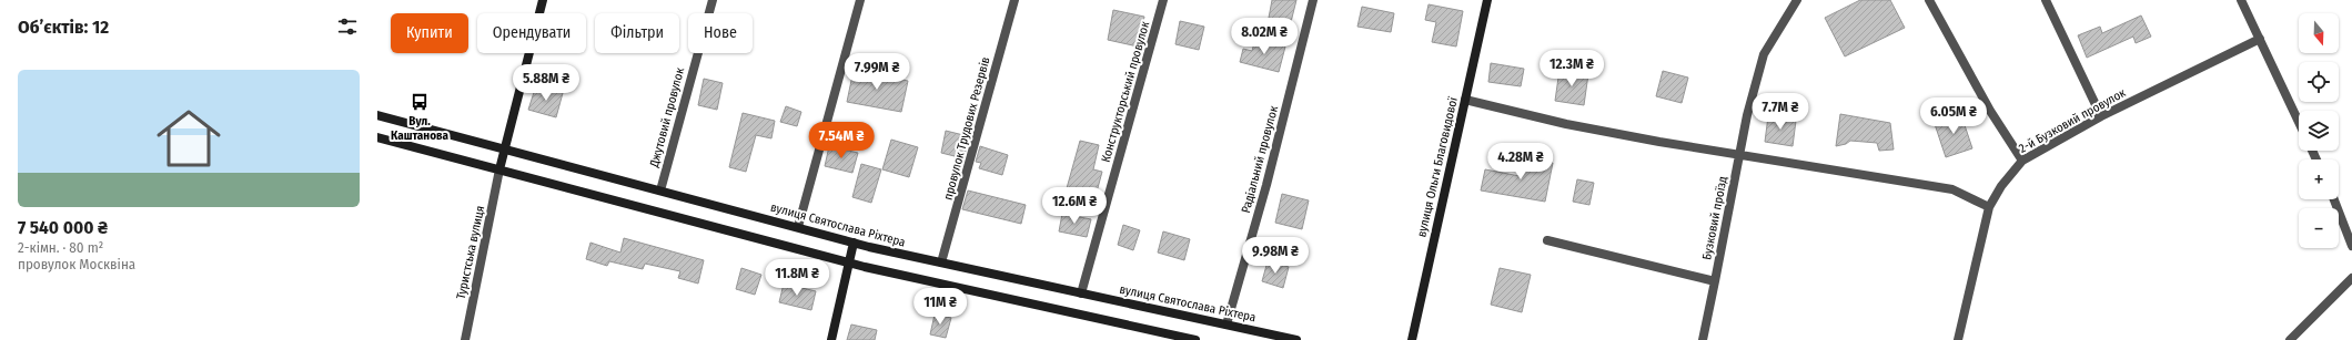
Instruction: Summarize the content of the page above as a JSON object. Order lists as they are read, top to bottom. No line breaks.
{"streets":{"main road":["вулиця Ольги Благовидової","вулиця Святослава Ріхтера"],"street":["Конструкторський провулок","Джутовий провулок","2-й Бузковий провулок","провулок Трудових Резервів","Радіальний провулок","Бузковий проїзд","Туристська вулиця"]},"crossings":[["Конструкторський провулок","вулиця Святослава Ріхтера"],["Джутовий провулок","вулиця Святослава Ріхтера"],["провулок Трудових Резервів","вулиця Святослава Ріхтера"],["Радіальний провулок","вулиця Святослава Ріхтера"]],"places":{"bus stop":["Вул. Каштанова"]},"north":"bottom","page":{"heading":"Об’єктів: 12","map_buttons":["+","−"],"chip":["Купити","Орендувати","Фільтри","Нове"],"price":["8.02M ₴","12.3M ₴","7.99M ₴","5.88M ₴","7.7M ₴","6.05M ₴","7.54M ₴","4.28M ₴","12.6M ₴","9.98M ₴","11.8M ₴","11M ₴"],"list":[{"name":"7 540 000 ₴","note":"2-кімн. · 80 m² · провулок Москвіна"}]}}
